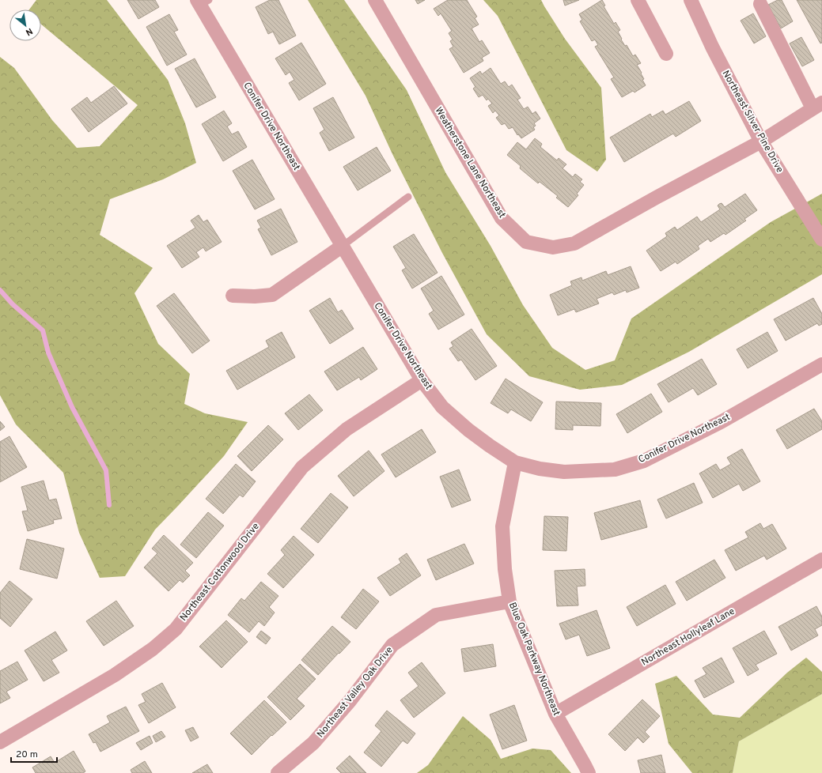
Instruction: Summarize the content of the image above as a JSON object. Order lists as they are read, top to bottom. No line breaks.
{"streets":{"street":["Northeast Silver Pine Drive","Conifer Drive Northeast","Weatherstone Lane Northeast","Northeast Cottonwood Drive","Northeast Hollyleaf Lane","Blue Oak Parkway Northeast","Northeast Valley Oak Drive"]},"crossings":[["Northeast Silver Pine Drive","Weatherstone Lane Northeast"],["Conifer Drive Northeast","Northeast Cottonwood Drive"],["Conifer Drive Northeast","Blue Oak Parkway Northeast"],["Northeast Hollyleaf Lane","Blue Oak Parkway Northeast"],["Blue Oak Parkway Northeast","Northeast Valley Oak Drive"]],"scale_bar":"20 m","north":"bottom right"}
